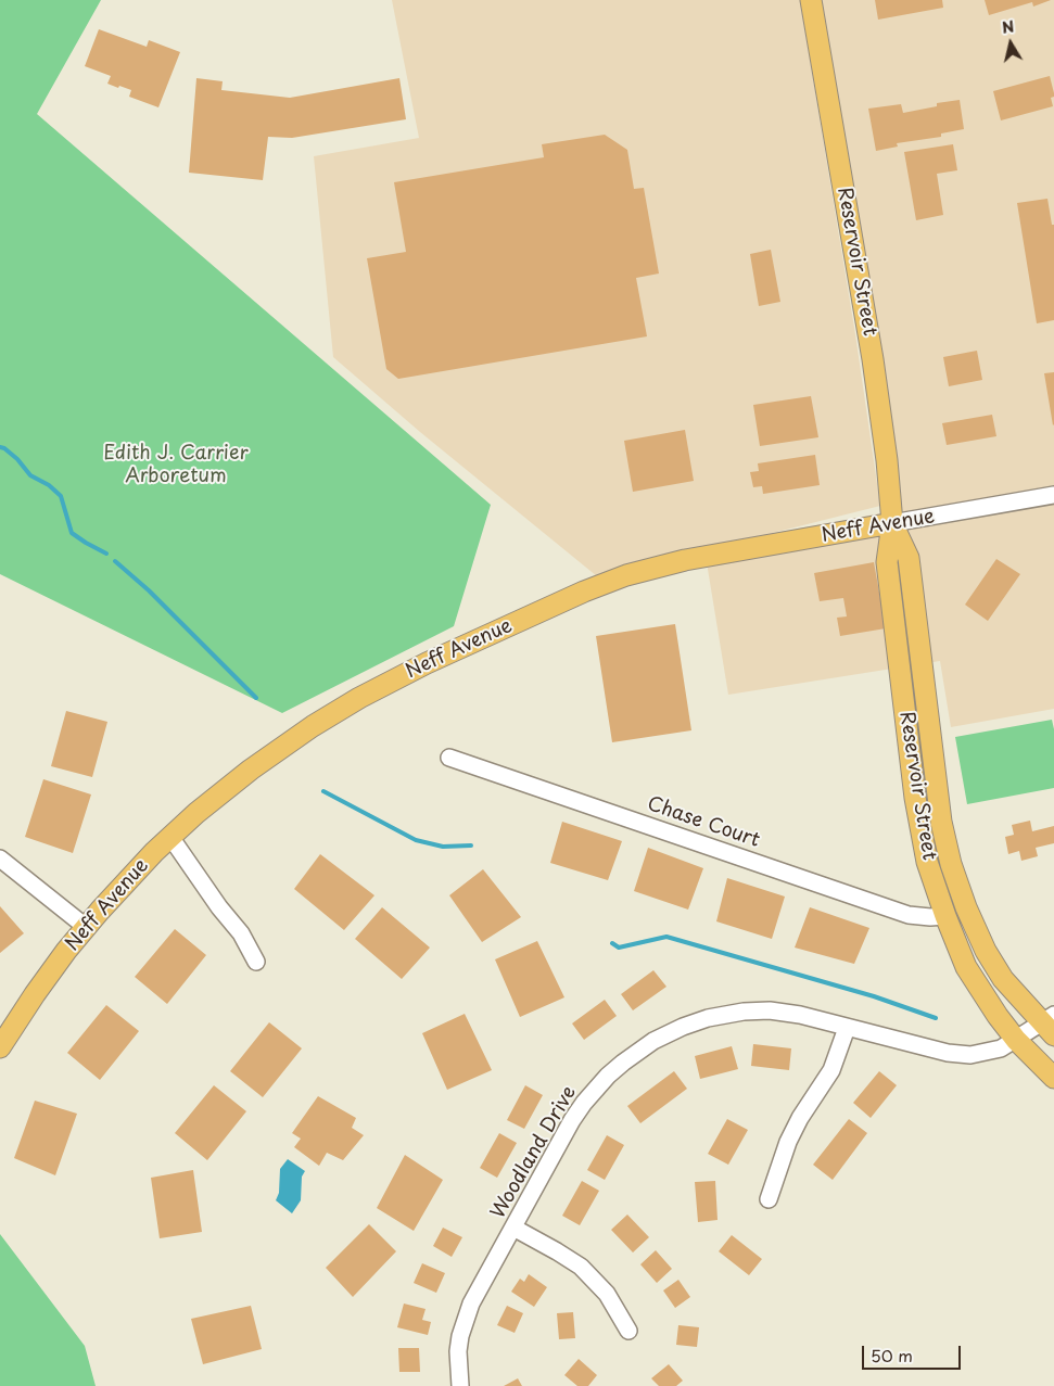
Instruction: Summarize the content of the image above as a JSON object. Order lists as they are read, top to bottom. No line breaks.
{"streets":{"main road":["Reservoir Street","Neff Avenue"],"street":["Chase Court","Woodland Drive"]},"crossings":[["Reservoir Street","Neff Avenue"],["Reservoir Street","Chase Court"],["Reservoir Street","Woodland Drive"]],"parks":["Edith J. Carrier Arboretum"],"scale_bar":"50 m","north":"top"}
